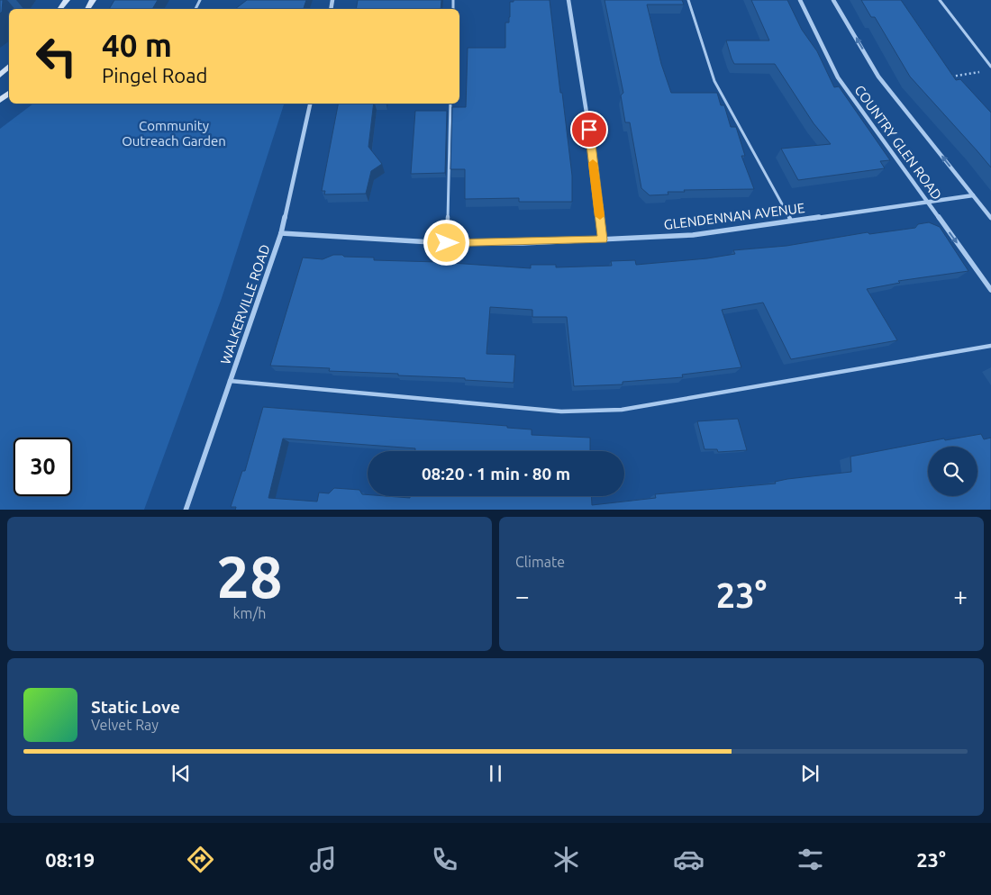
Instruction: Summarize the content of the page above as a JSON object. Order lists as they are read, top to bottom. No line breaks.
{"streets":{"street":["COUNTRY GLEN ROAD","GLENDENNAN AVENUE","WALKERVILLE ROAD"]},"crossings":[["COUNTRY GLEN ROAD","GLENDENNAN AVENUE"],["GLENDENNAN AVENUE","WALKERVILLE ROAD"]],"parks":["Community Outreach Garden"],"page":{"turn":["40 m","Pingel Road"],"limit":"30","trip":"08:20 · 1 min · 80 m","tile":[["28","km/h"],"Climate"],"heat":["−","23°","+"],"song":["Static Love","Velvet Ray"],"tabs":["08:19","23°"]}}
